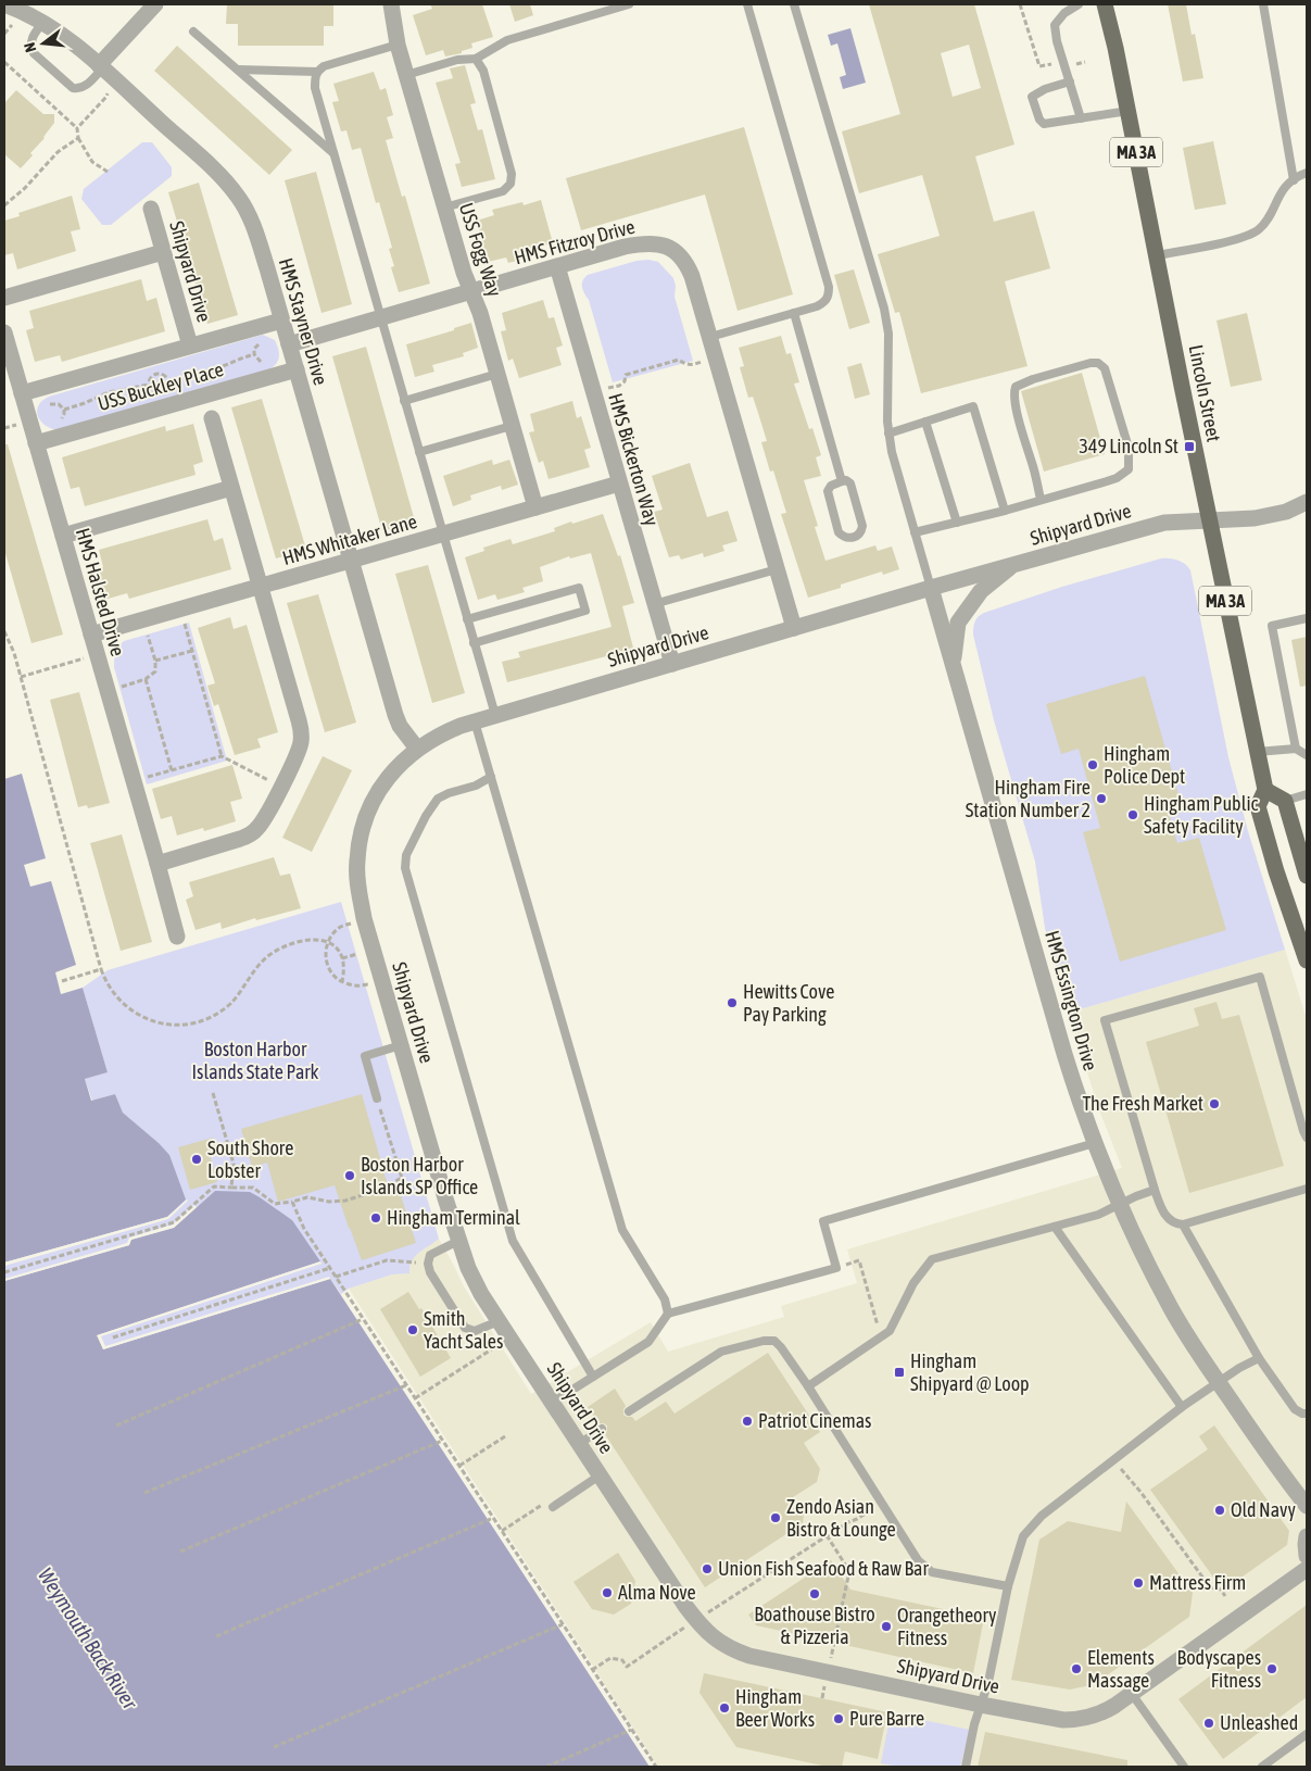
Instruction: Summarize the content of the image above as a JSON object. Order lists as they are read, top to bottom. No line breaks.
{"streets":{"main road":["MA 3A","Lincoln Street"],"street":["HMS Fitzroy Drive","USS Fogg Way","Shipyard Drive","HMS Stayner Drive","USS Buckley Place","HMS Bickerton Way","HMS Whitaker Lane","HMS Halsted Drive","HMS Essington Drive"]},"crossings":[["HMS Fitzroy Drive","USS Fogg Way"],["HMS Fitzroy Drive","Shipyard Drive"],["HMS Fitzroy Drive","HMS Stayner Drive"],["HMS Fitzroy Drive","HMS Bickerton Way"],["USS Fogg Way","HMS Whitaker Lane"],["Shipyard Drive","HMS Stayner Drive"],["Shipyard Drive","USS Buckley Place"],["Shipyard Drive","Lincoln Street"],["Shipyard Drive","HMS Bickerton Way"],["Shipyard Drive","HMS Essington Drive"],["HMS Stayner Drive","USS Buckley Place"],["HMS Stayner Drive","HMS Whitaker Lane"],["USS Buckley Place","HMS Halsted Drive"],["HMS Bickerton Way","HMS Whitaker Lane"],["HMS Whitaker Lane","HMS Halsted Drive"]],"water":["Weymouth Back River"],"parks":["Boston Harbor Islands State Park"],"places":{"transit":["349 Lincoln St","Hingham Shipyard @ Loop"],"other":["Hingham Police Dept","Hingham Fire Station Number 2","Hingham Public Safety Facility","Hewitts Cove Pay Parking","The Fresh Market","South Shore Lobster","Boston Harbor Islands SP Office","Hingham Terminal","Smith Yacht Sales","Patriot Cinemas","Old Navy","Zendo Asian Bistro & Lounge","Union Fish Seafood & Raw Bar","Mattress Firm","Alma Nove","Boathouse Bistro & Pizzeria","Orangetheory Fitness","Elements Massage","Bodyscapes Fitness","Hingham Beer Works","Pure Barre","Unleashed"]},"north":"left"}
